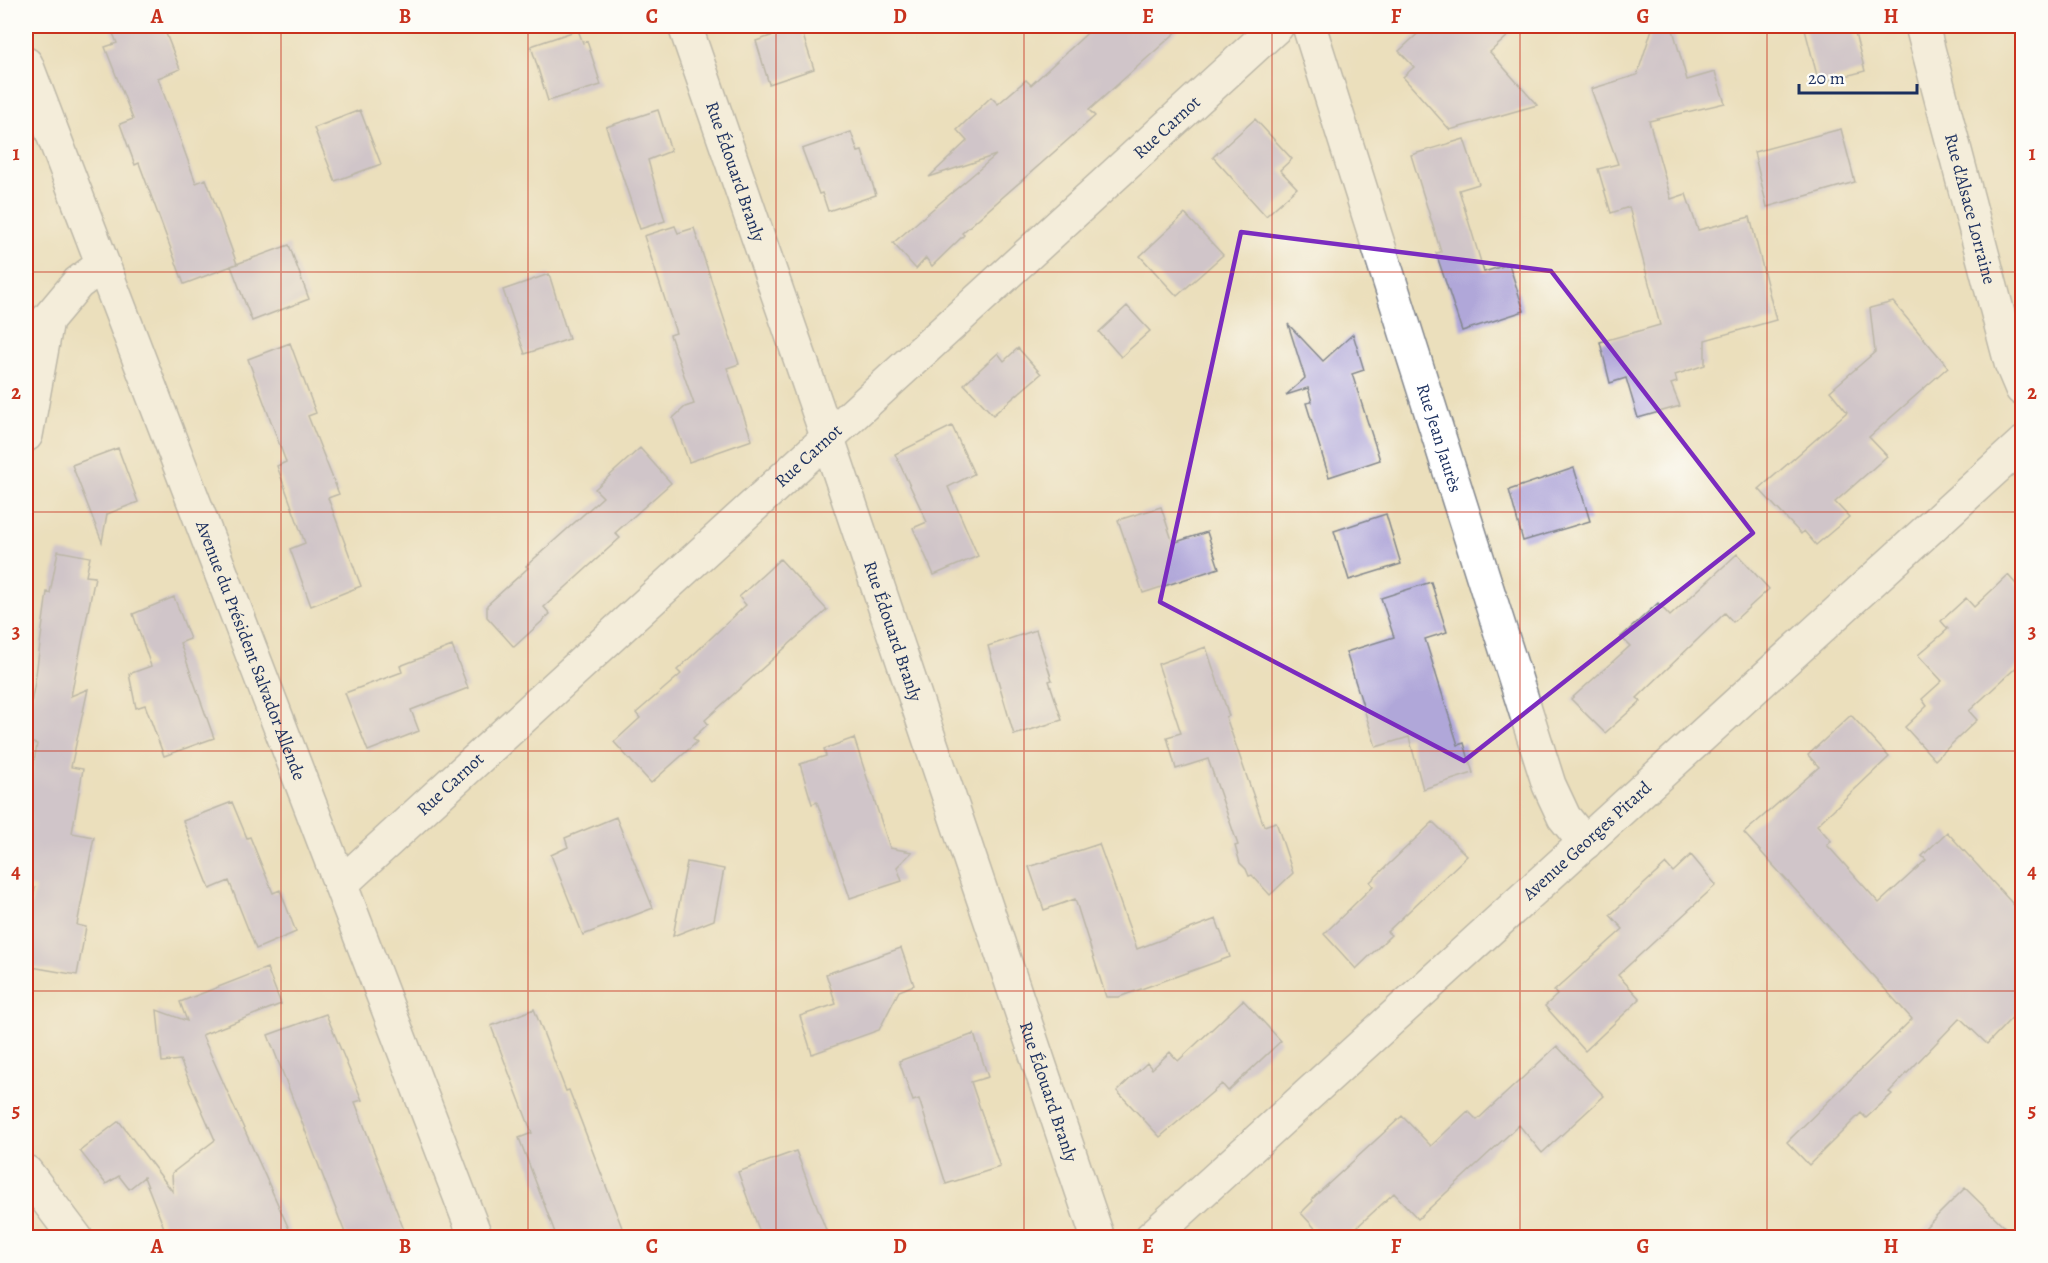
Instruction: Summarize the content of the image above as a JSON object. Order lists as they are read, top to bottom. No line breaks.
{"streets":{"street":["Rue Carnot","Rue Édouard Branly","Rue d'Alsace Lorraine","Rue Jean Jaurès","Avenue du Président Salvador Allende","Avenue Georges Pitard"]},"crossings":[["Rue Carnot","Rue Édouard Branly"],["Rue Carnot","Avenue du Président Salvador Allende"],["Rue Jean Jaurès","Avenue Georges Pitard"]],"scale_bar":"20 m","grid":{"columns":["A","B","C","D","E","F","G","H"],"rows":["1","2","3","4","5"]}}
